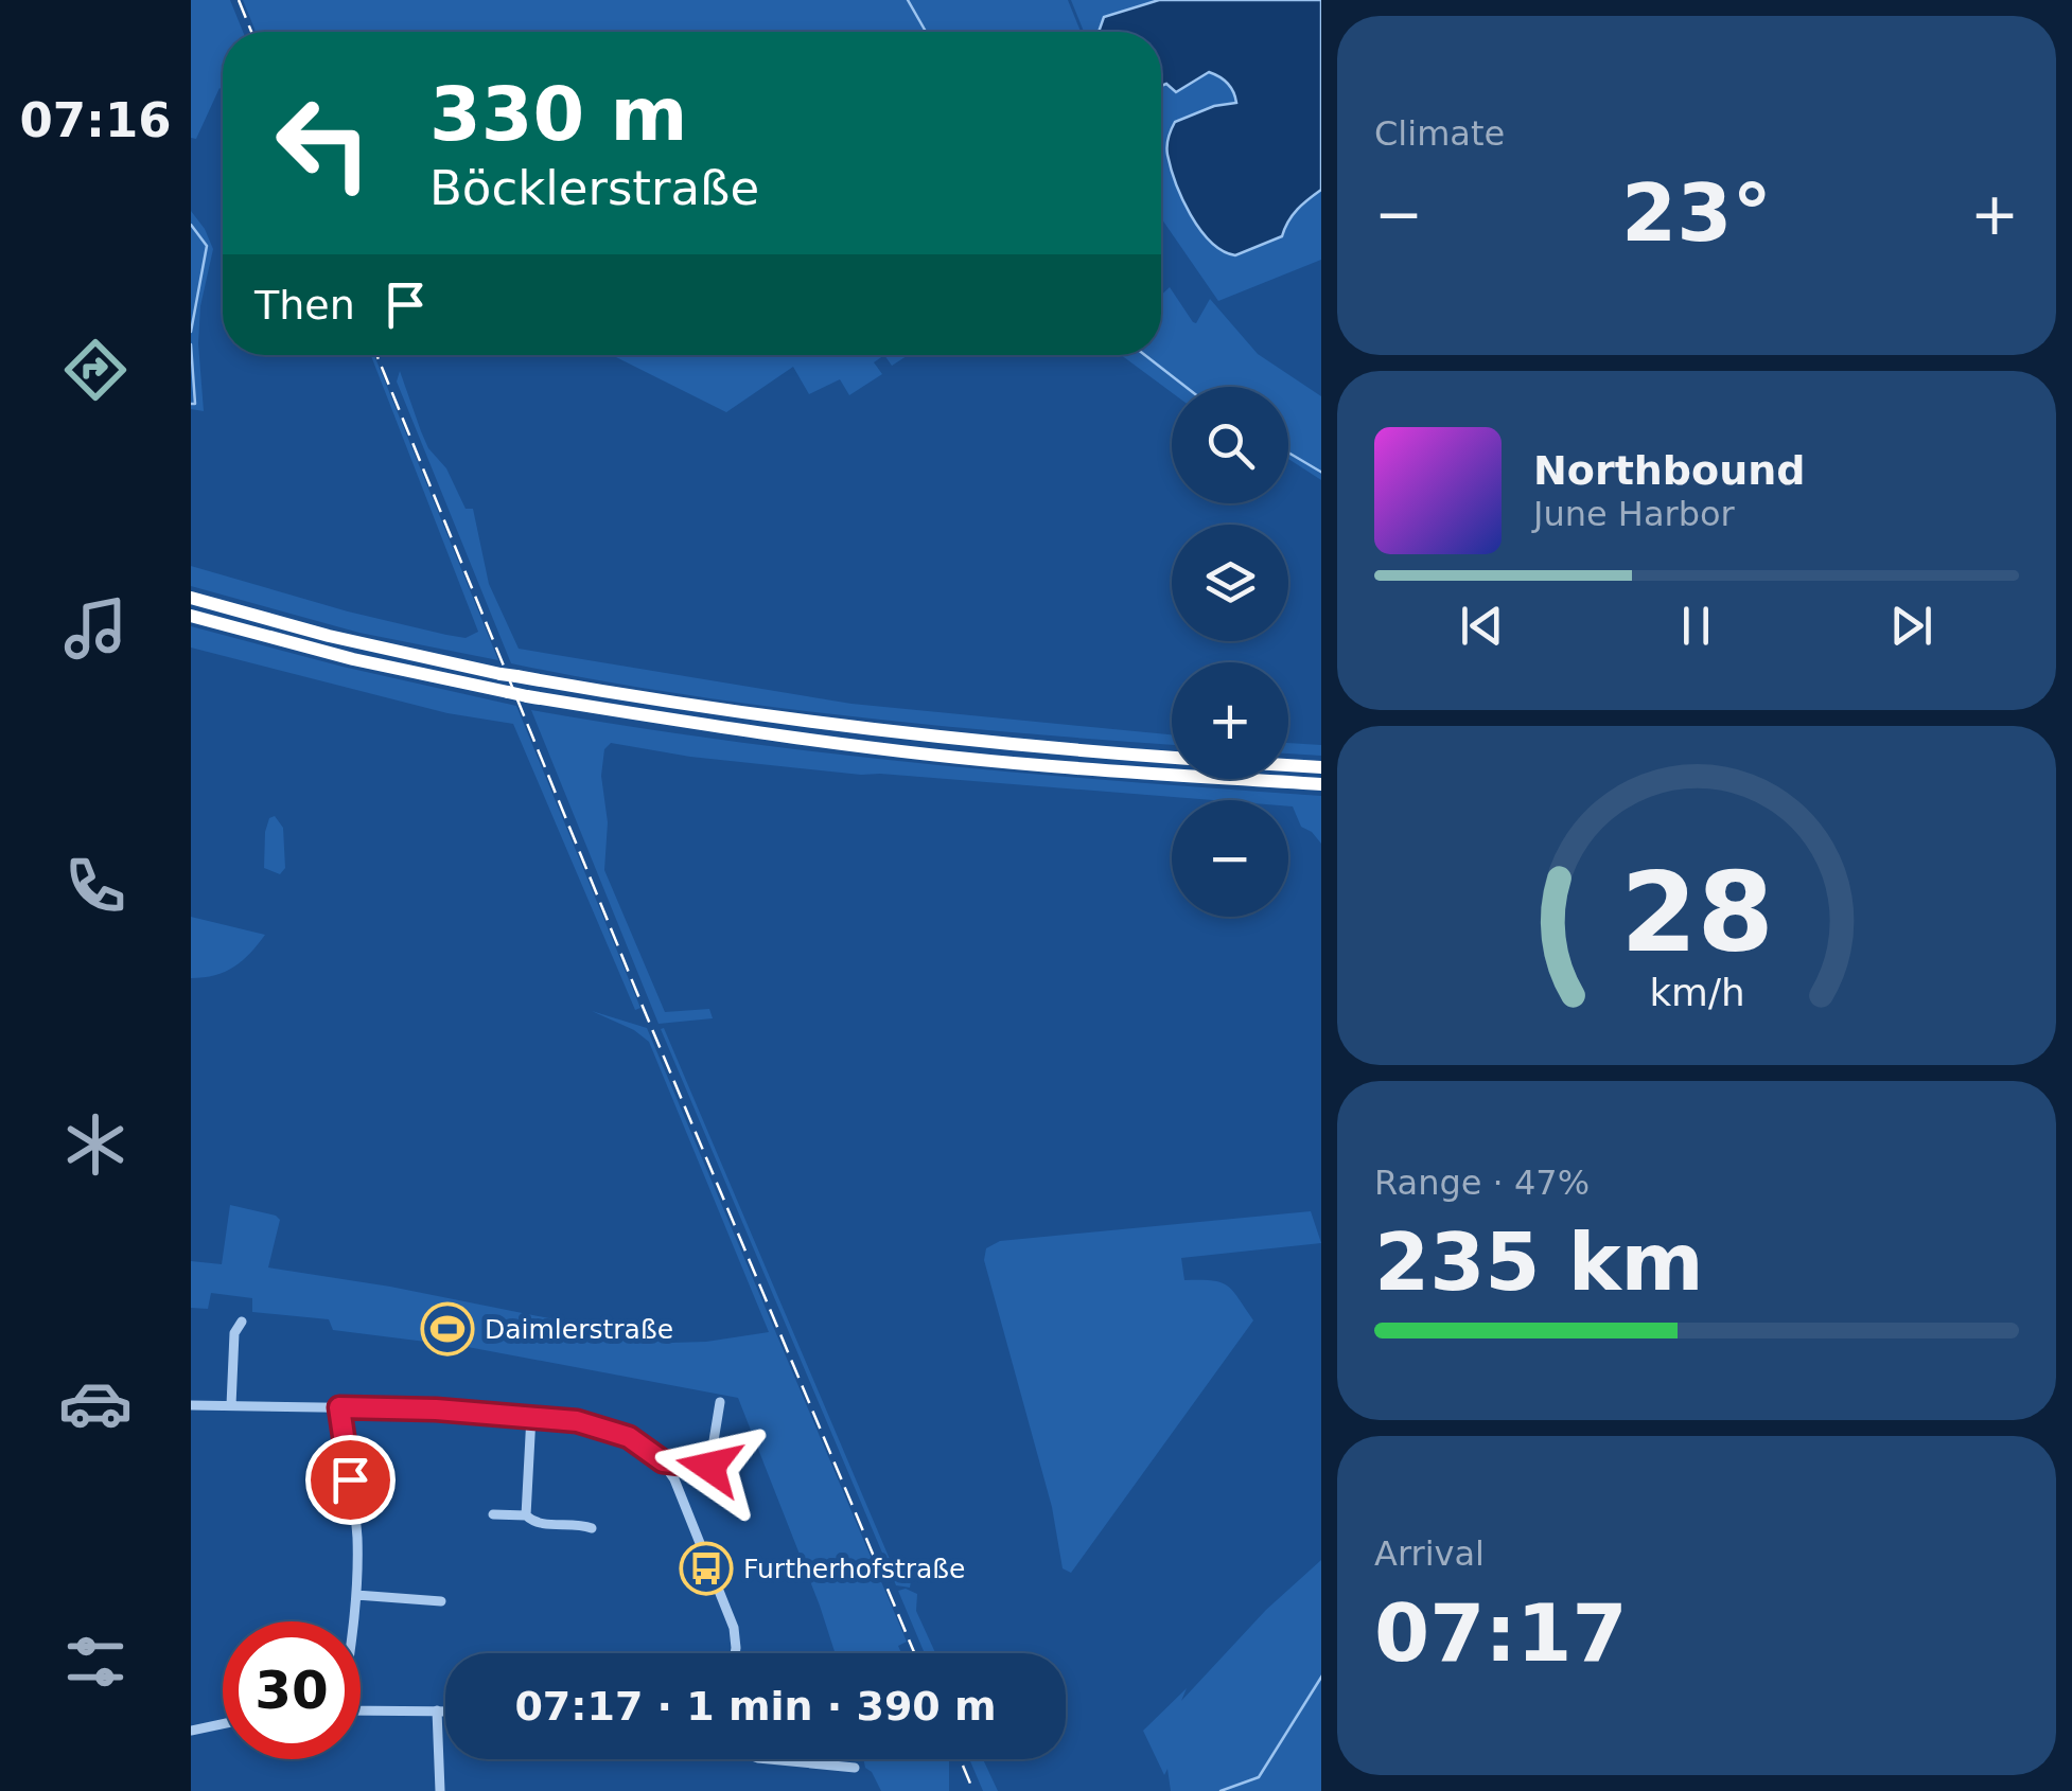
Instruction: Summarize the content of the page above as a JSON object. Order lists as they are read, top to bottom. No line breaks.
{"places":{"sports":["Daimlerstraße"],"bus stop":["Furtherhofstraße"]},"page":{"tabs":"07:16","tile":["Climate",["Range · 47%","235 km"],["Arrival","07:17"]],"turn":["330 m","Böcklerstraße"],"heat":["−","23°","+"],"then":"Then","map_buttons":["+","−"],"song":["Northbound","June Harbor"],"limit":"30","trip":"07:17 · 1 min · 390 m","gauge":["28","km/h"]}}
